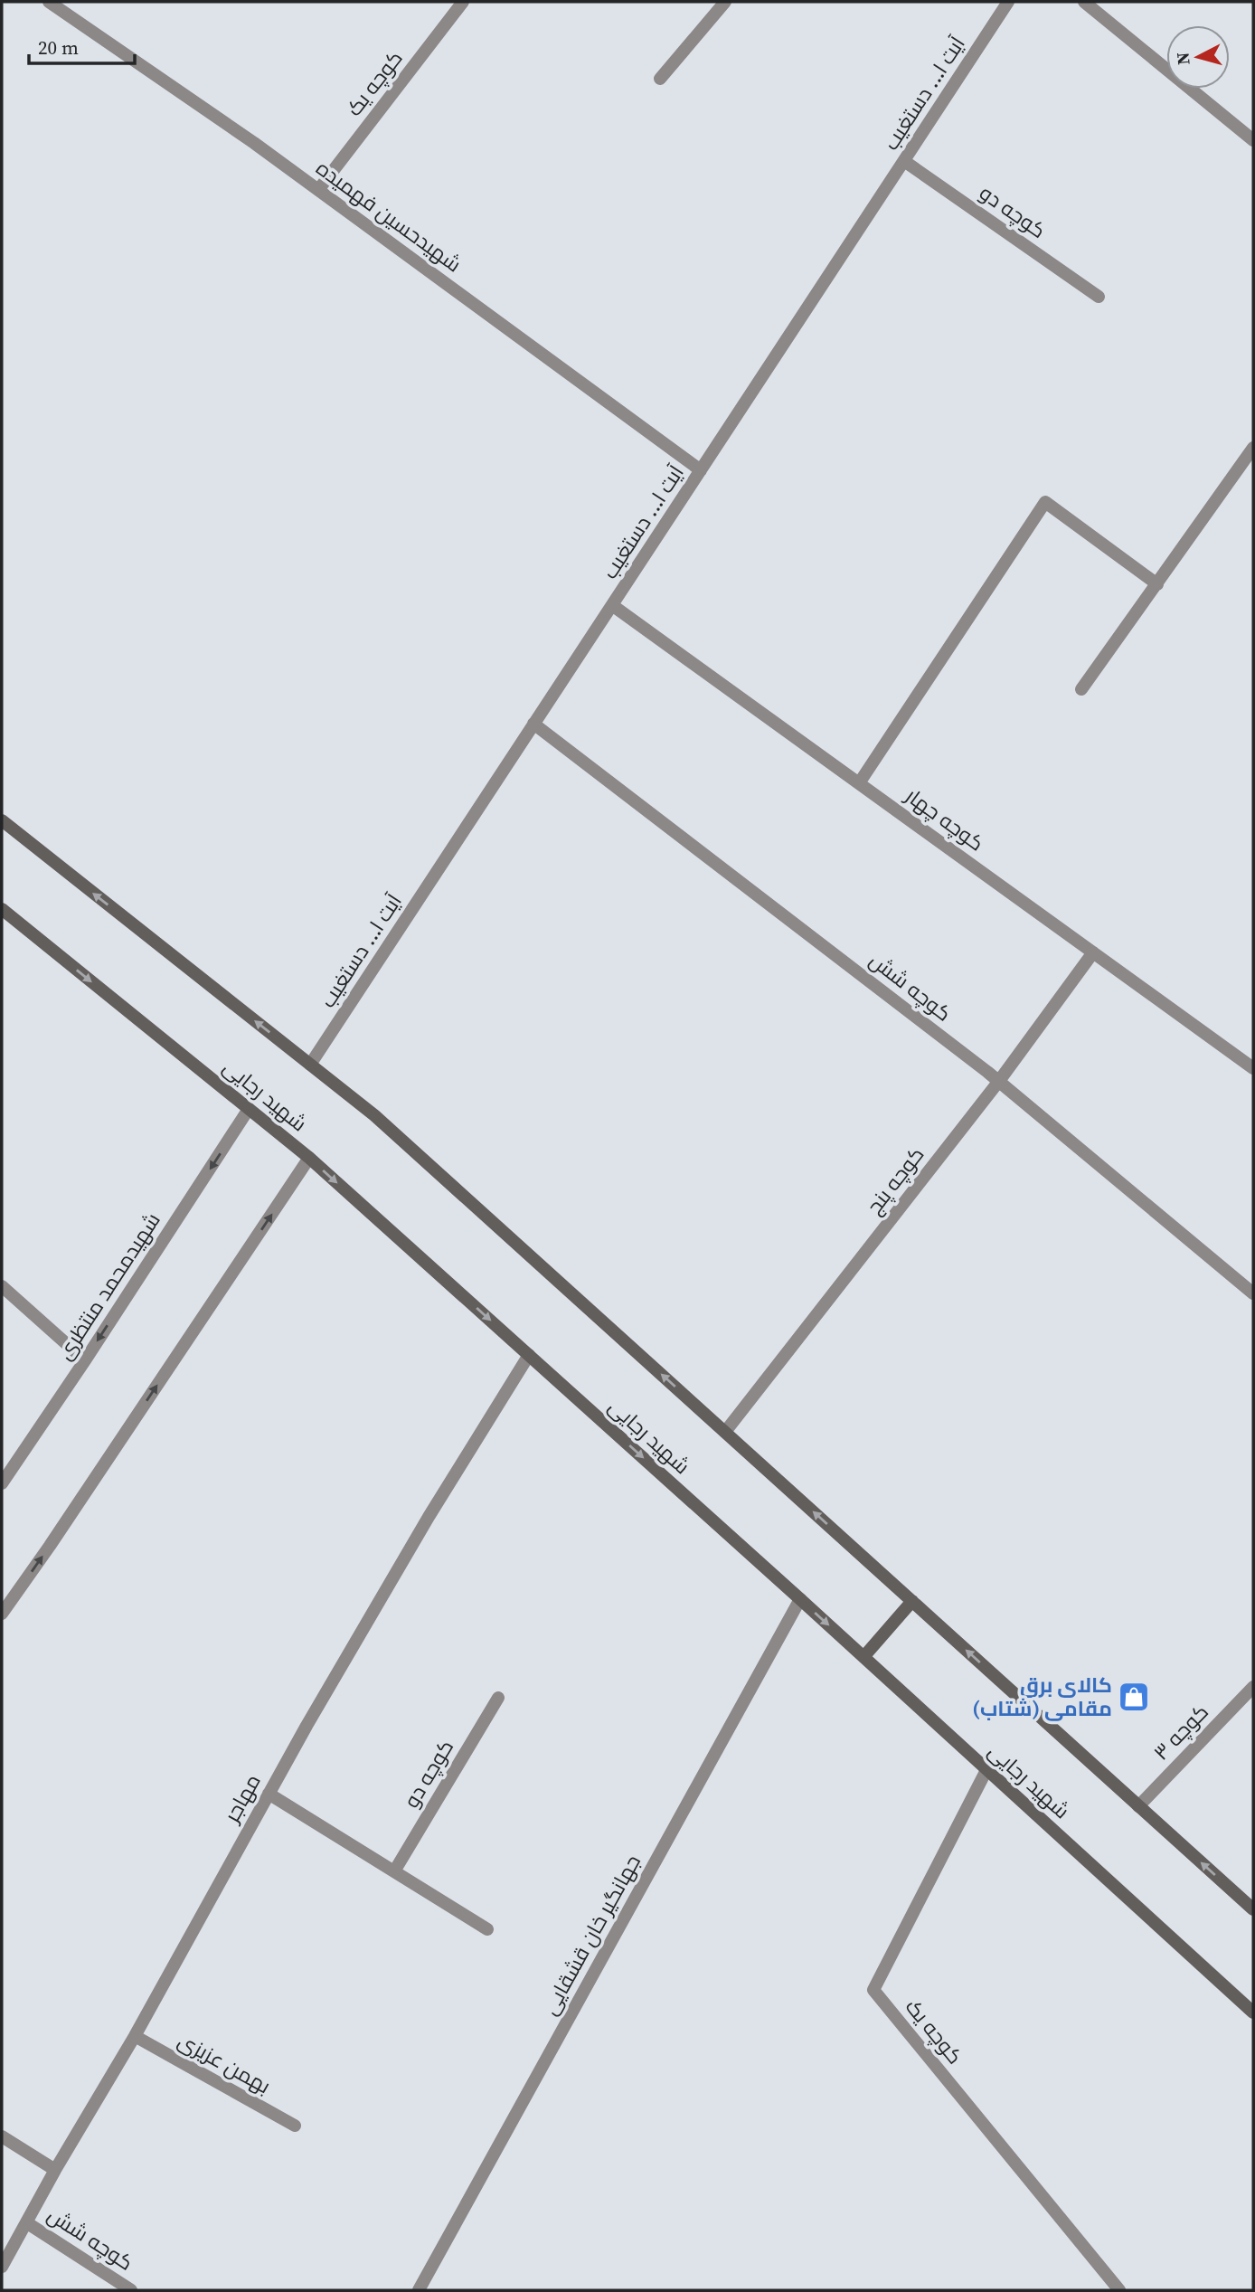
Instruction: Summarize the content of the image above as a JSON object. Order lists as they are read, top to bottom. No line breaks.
{"streets":{"main road":["شهید رجایی"],"street":["کوچه یک","آیت ا... دستغیب","کوچه دو","شهیدحسین فهمیده","کوچه چهار","کوچه شش","کوچه پنج","شهیدمحمد منتظری","کوچه ۳","مهاجر","جهانگیر خان قشقایی","بهمن عزیزی"]},"crossings":[["کوچه یک","شهیدحسین فهمیده"],["کوچه یک","شهید رجایی"],["آیت ا... دستغیب","کوچه دو"],["آیت ا... دستغیب","شهیدحسین فهمیده"],["آیت ا... دستغیب","کوچه چهار"],["آیت ا... دستغیب","کوچه شش"],["کوچه چهار","کوچه پنج"],["کوچه شش","کوچه پنج"],["کوچه شش","مهاجر"],["شهید رجایی","شهیدمحمد منتظری"],["شهید رجایی","مهاجر"],["شهید رجایی","جهانگیر خان قشقایی"],["مهاجر","بهمن عزیزی"]],"places":{"shop":["کالای برق مقامی (شتاب)"]},"scale_bar":"20 m","north":"left"}
